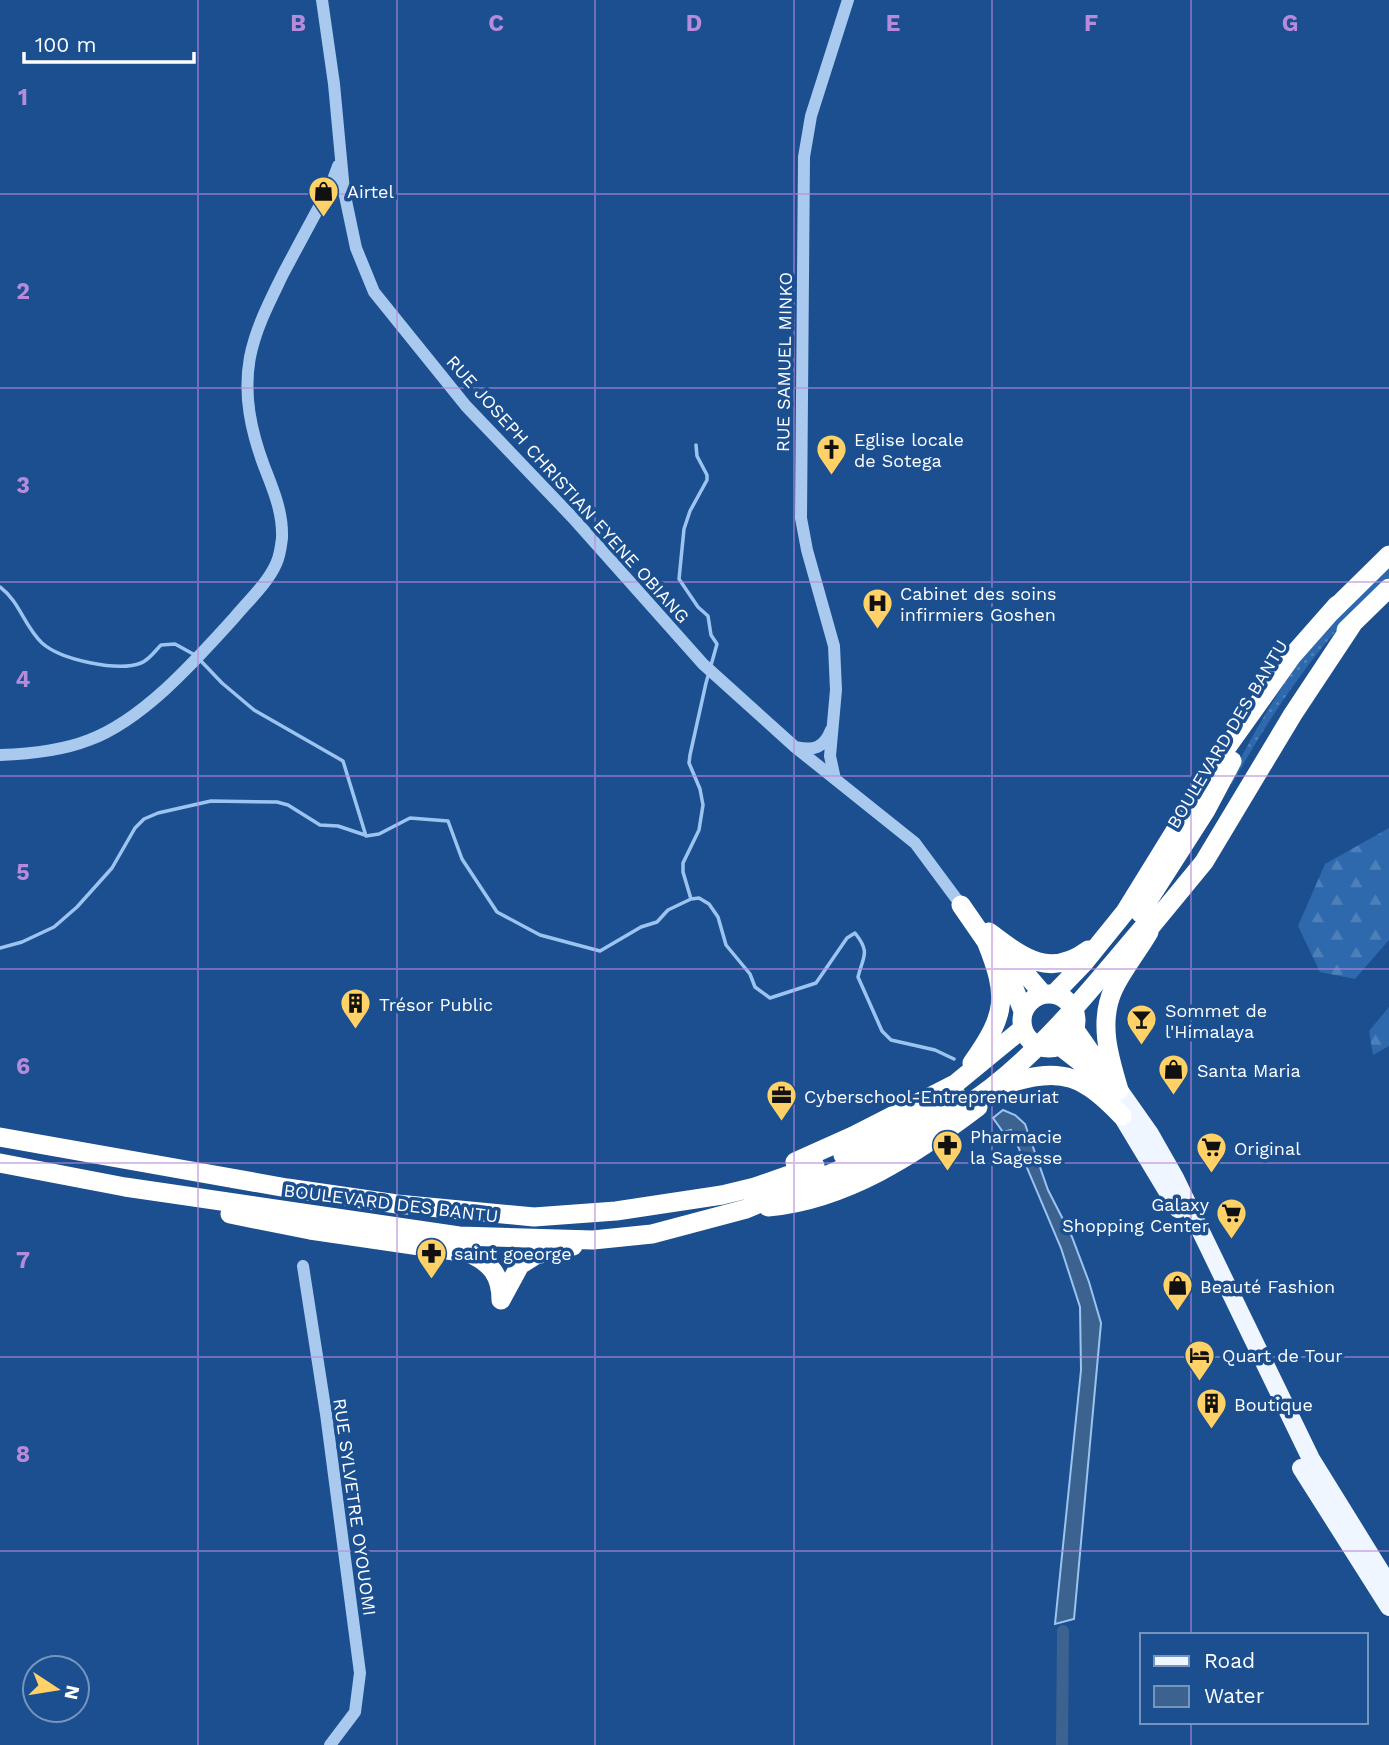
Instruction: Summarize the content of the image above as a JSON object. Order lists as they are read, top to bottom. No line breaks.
{"streets":{"highway":["BOULEVARD DES BANTU"],"street":["RUE SAMUEL MINKO","RUE JOSEPH CHRISTIAN EYENE OBIANG","RUE SYLVETRE OYOUOMI"]},"crossings":[["RUE SAMUEL MINKO","RUE JOSEPH CHRISTIAN EYENE OBIANG"]],"places":{"shop":["Airtel","Santa Maria","Beauté Fashion"],"church":["Eglise locale de Sotega"],"hospital":["Cabinet des soins infirmiers Goshen"],"building":["Trésor Public","Boutique"],"bar":["Sommet de l'Himalaya"],"office":["Cyberschool-Entrepreneuriat"],"pharmacy":["Pharmacie la Sagesse","saint goeorge"],"supermarket":["Original","Galaxy Shopping Center"],"hotel":["Quart de Tour"]},"legend":["Road","Water"],"scale_bar":"100 m","north":"right","grid":{"columns":["B","C","D","E","F","G"],"rows":["1","2","3","4","5","6","7","8"]}}
